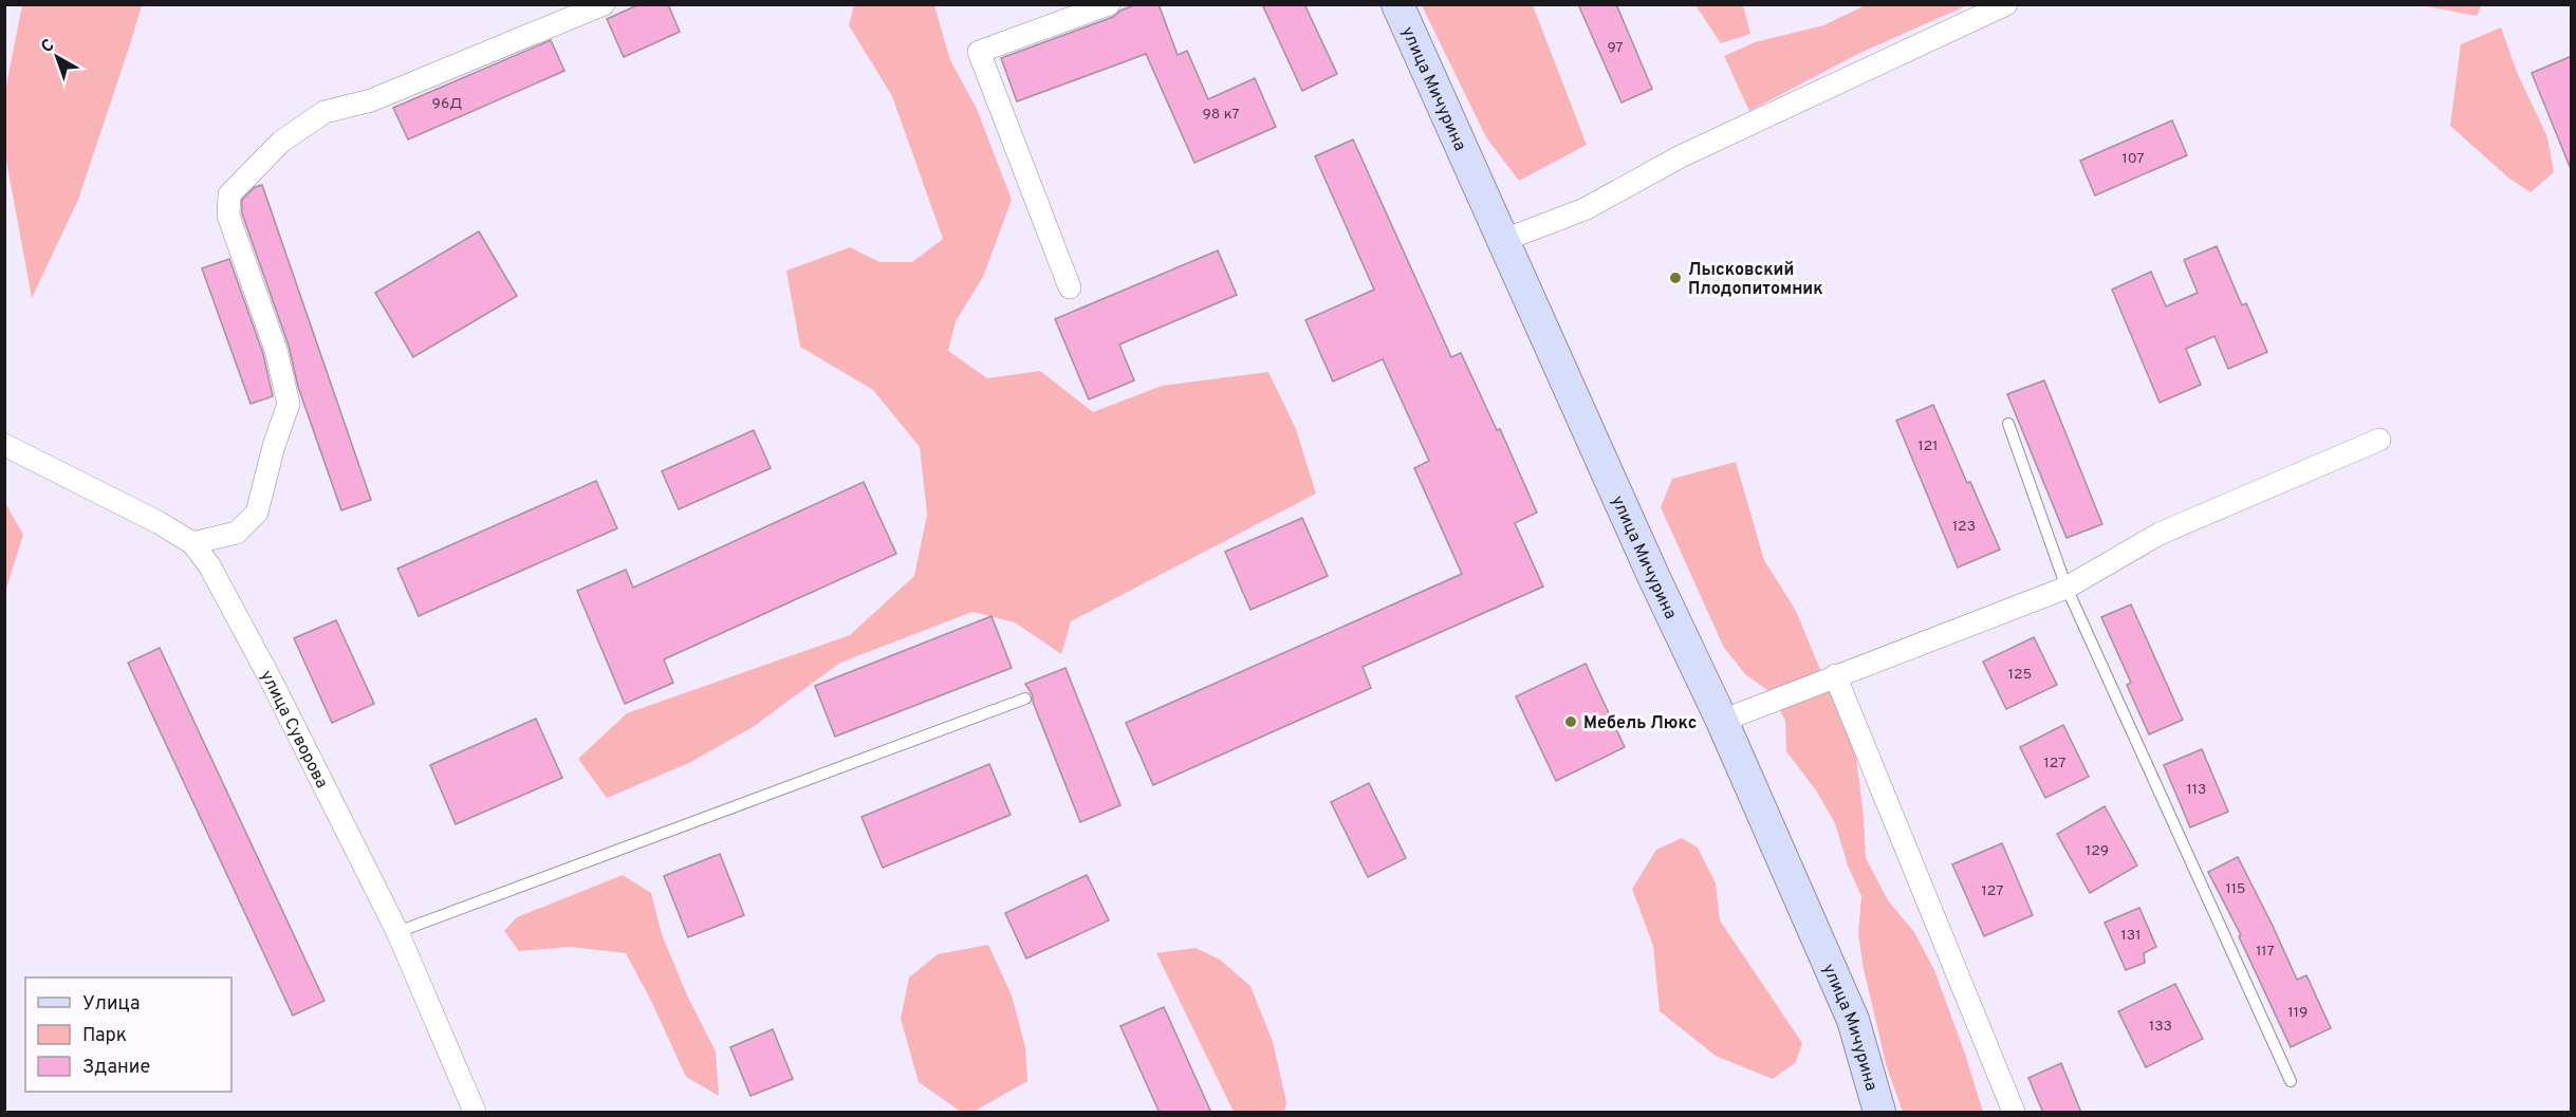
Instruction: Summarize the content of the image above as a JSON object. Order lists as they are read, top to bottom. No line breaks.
{"streets":{"main road":["улица Мичурина"],"street":["улица Суворова"]},"places":["Лысковский Плодопитомник","Мебель Люкс"],"house_numbers":["97","96Д","98 к7","107","121","123","125","127","113","129","115","127","131","117","119","133"],"legend":["Улица","Парк","Здание"],"north":"top left"}
